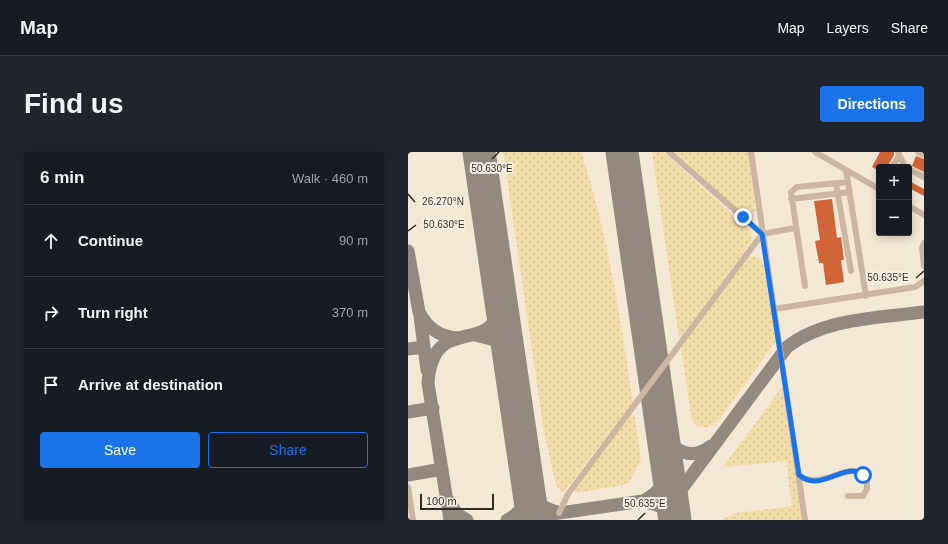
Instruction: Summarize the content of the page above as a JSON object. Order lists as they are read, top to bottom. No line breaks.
{"scale_bar":"100 m","page":{"header":"Map","nav":["Map","Layers","Share"],"buttons":["Directions",["Save","Share"]],"title":"Find us","heading":["6 min","Walk · 460 m"],"map_buttons":["+","−"],"list":[["Continue","90 m"],["Turn right","370 m"],"Arrive at destination"],"scale":"100 m"},"coordinates":["50.630°E","26.270°N","50.635°E"]}
